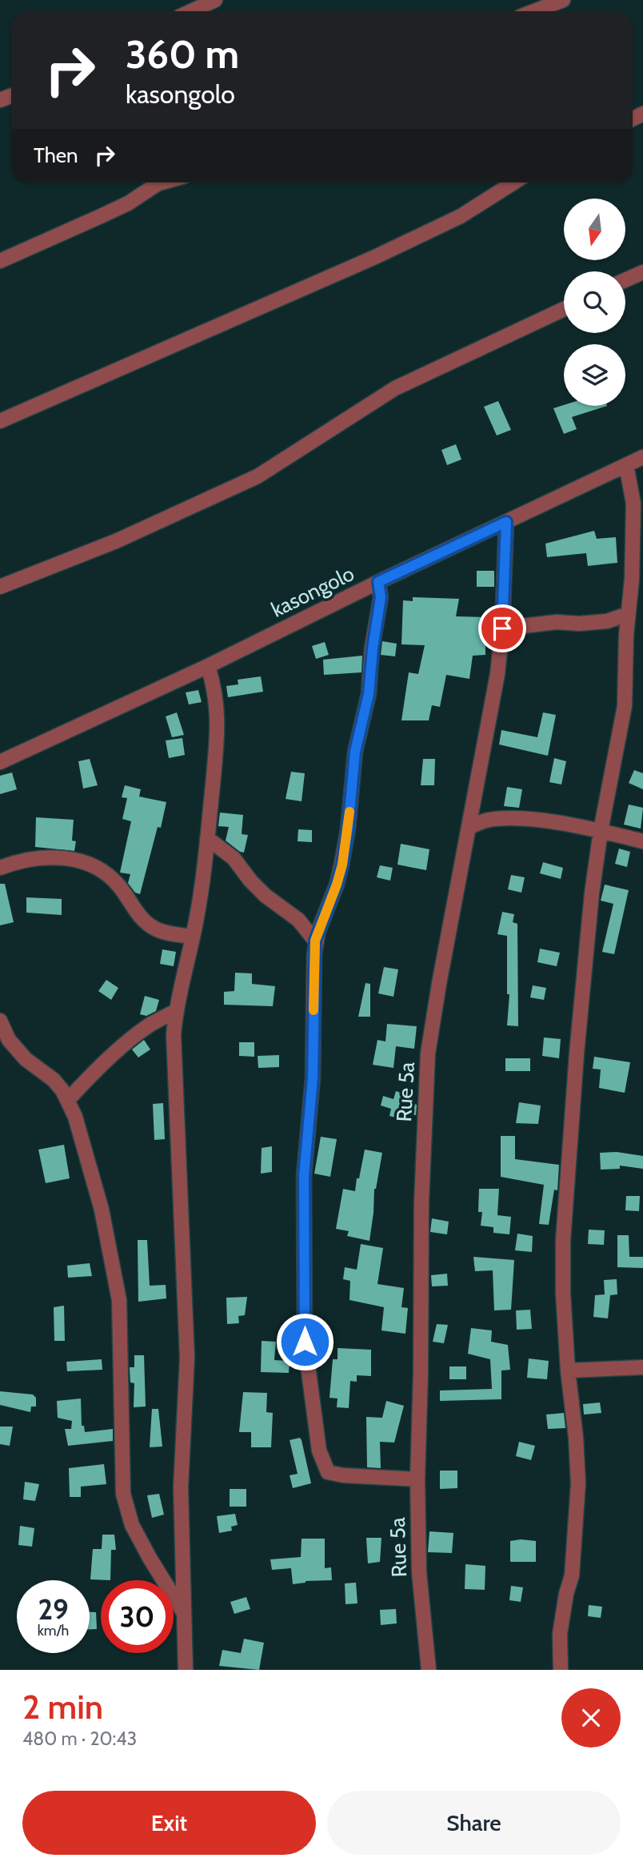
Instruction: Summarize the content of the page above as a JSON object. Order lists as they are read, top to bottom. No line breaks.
{"streets":{"street":["kasongolo","Rue 5a"]},"crossings":[["kasongolo","Rue 5a"]],"north":"bottom","page":{"turn":["360 m","kasongolo"],"then":"Then","speed":"29 km/h","limit":"30","heading":["2 min","480 m · 20:43"],"buttons":["Exit","Share"]}}
